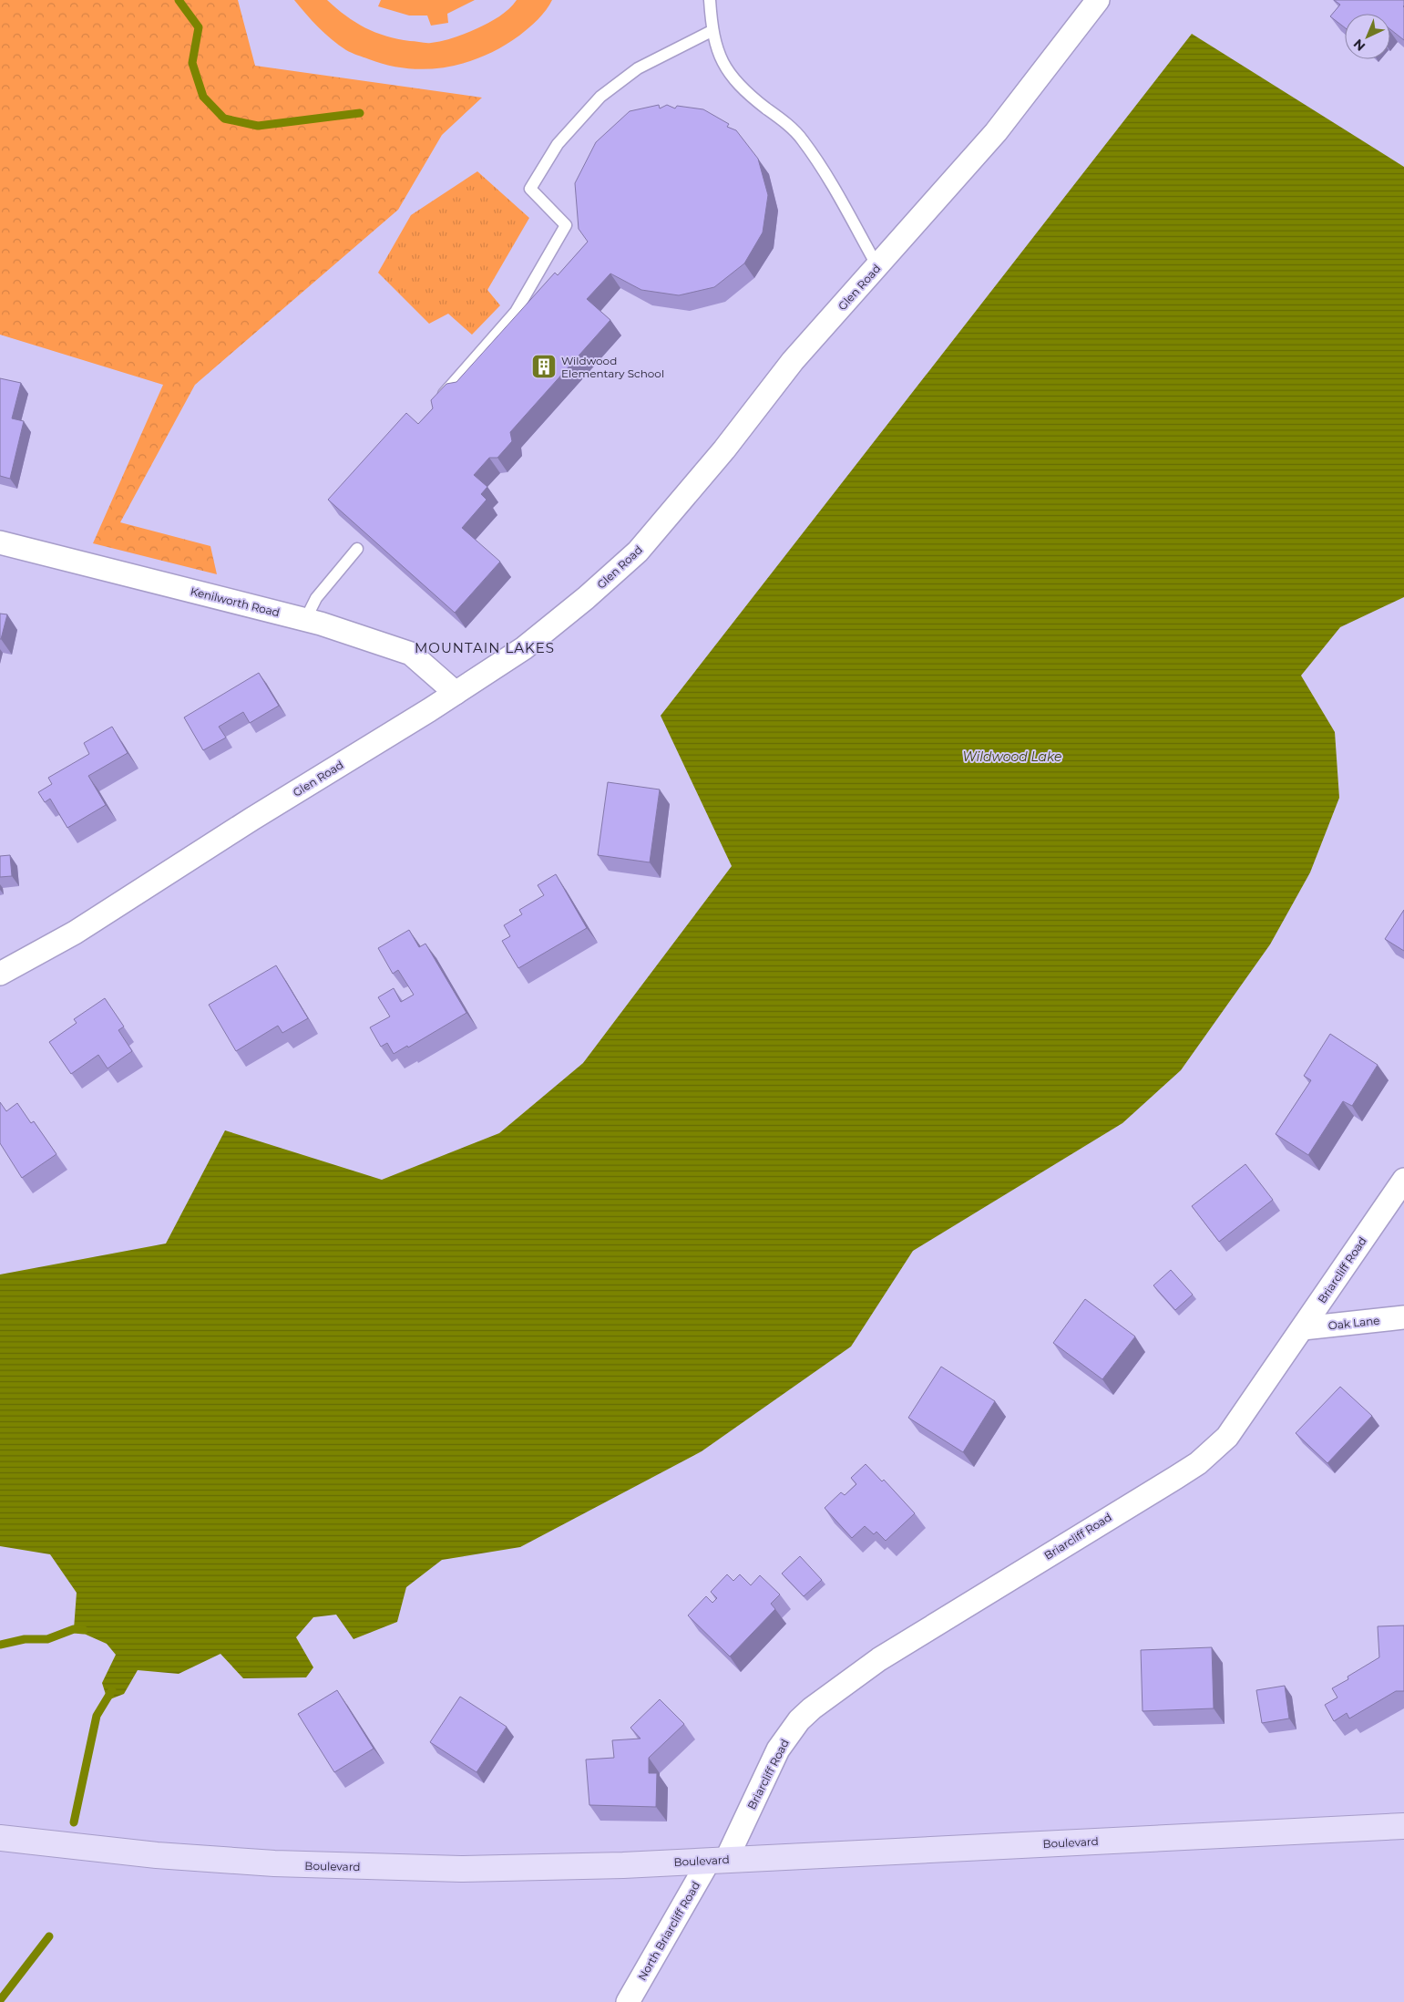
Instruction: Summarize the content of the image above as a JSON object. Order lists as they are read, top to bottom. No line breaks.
{"streets":{"main road":["Boulevard"],"street":["Glen Road","Kenilworth Road","Briarcliff Road","Oak Lane","North Briarcliff Road"]},"crossings":[["Glen Road","Kenilworth Road"],["Briarcliff Road","Oak Lane"],["Briarcliff Road","Boulevard"],["Briarcliff Road","North Briarcliff Road"],["Boulevard","North Briarcliff Road"]],"districts":["MOUNTAIN LAKES"],"water":["Wildwood Lake"],"places":{"building":["Wildwood Elementary School"]},"north":"bottom left"}
